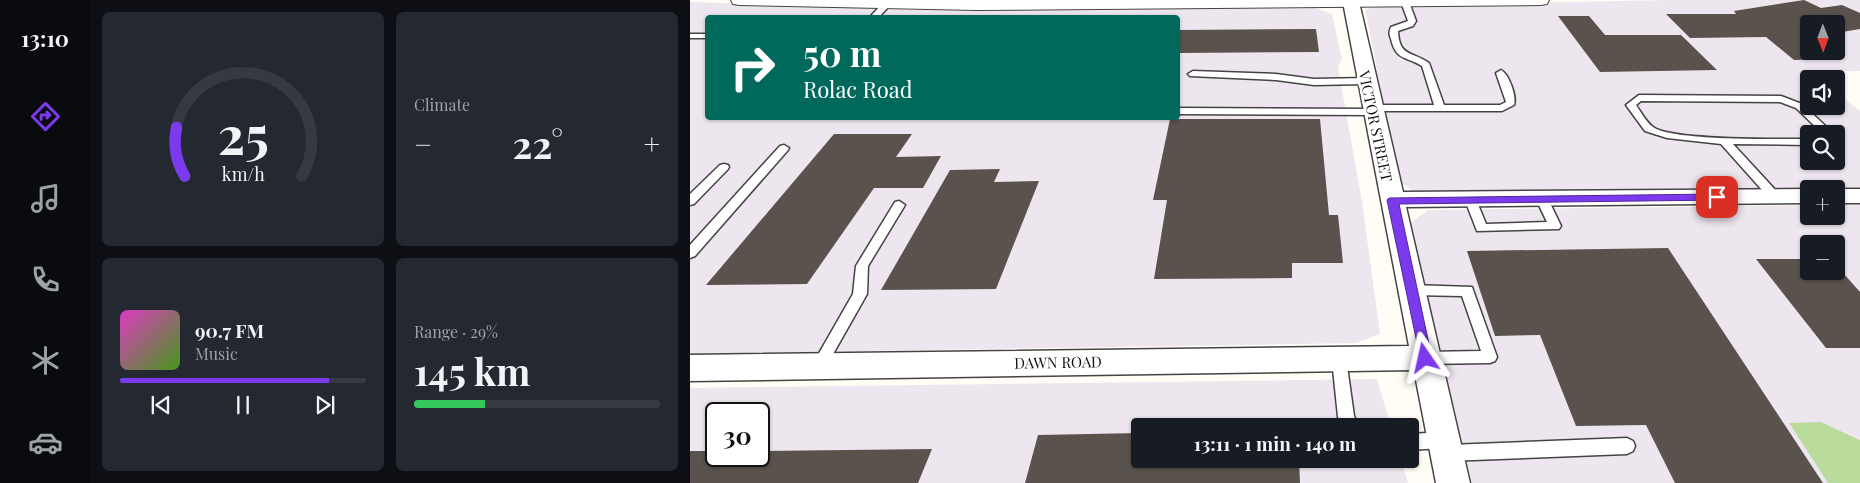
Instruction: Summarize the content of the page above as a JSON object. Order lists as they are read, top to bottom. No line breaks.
{"streets":{"street":["VICTOR STREET","DAWN ROAD"]},"crossings":[["VICTOR STREET","DAWN ROAD"]],"north":"bottom","page":{"tabs":"13:10","tile":["Climate",["Range · 29%","145 km"]],"map_buttons":["+","−"],"turn":["50 m","Rolac Road"],"heat":["−","22°","+"],"song":["90.7 FM","Music"],"limit":"30","trip":"13:11 · 1 min · 140 m","gauge":["25","km/h"]}}
